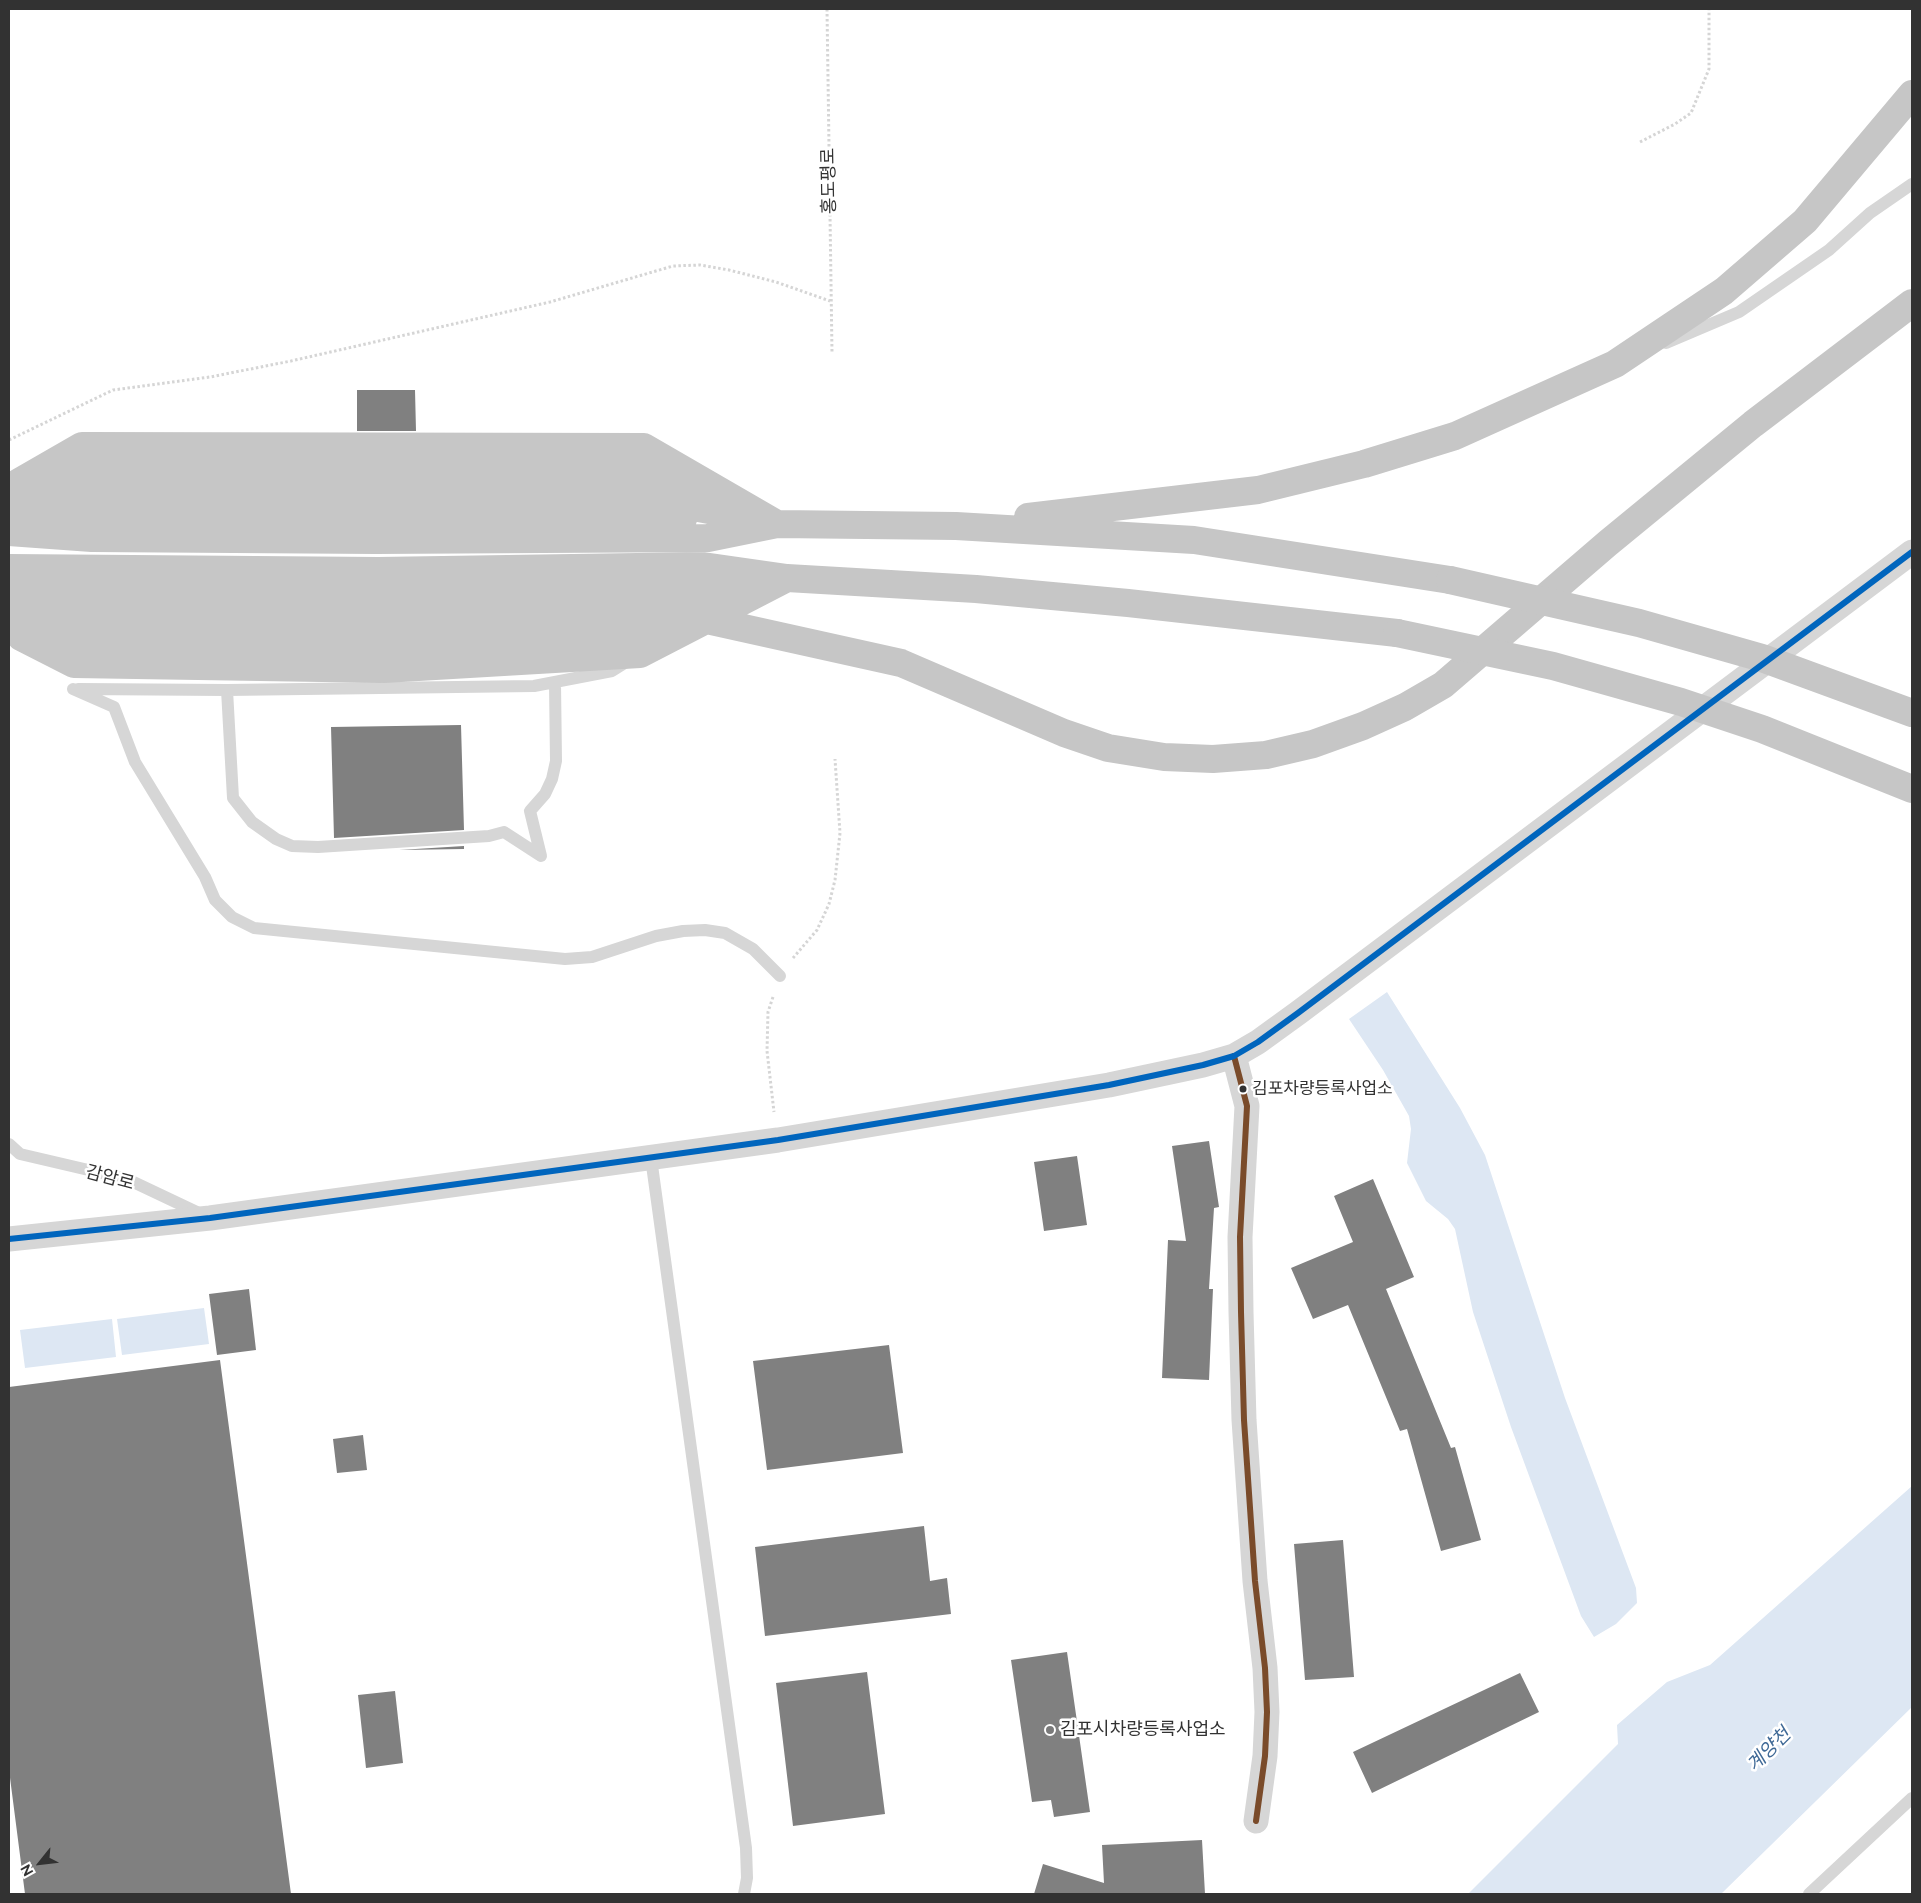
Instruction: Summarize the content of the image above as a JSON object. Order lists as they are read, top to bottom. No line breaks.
{"streets":{"lane":["감암로"],"path":["홍도평로"]},"water":["계양천"],"places":["김포차량등록사업소","김포시차량등록사업소"],"north":"bottom left"}
